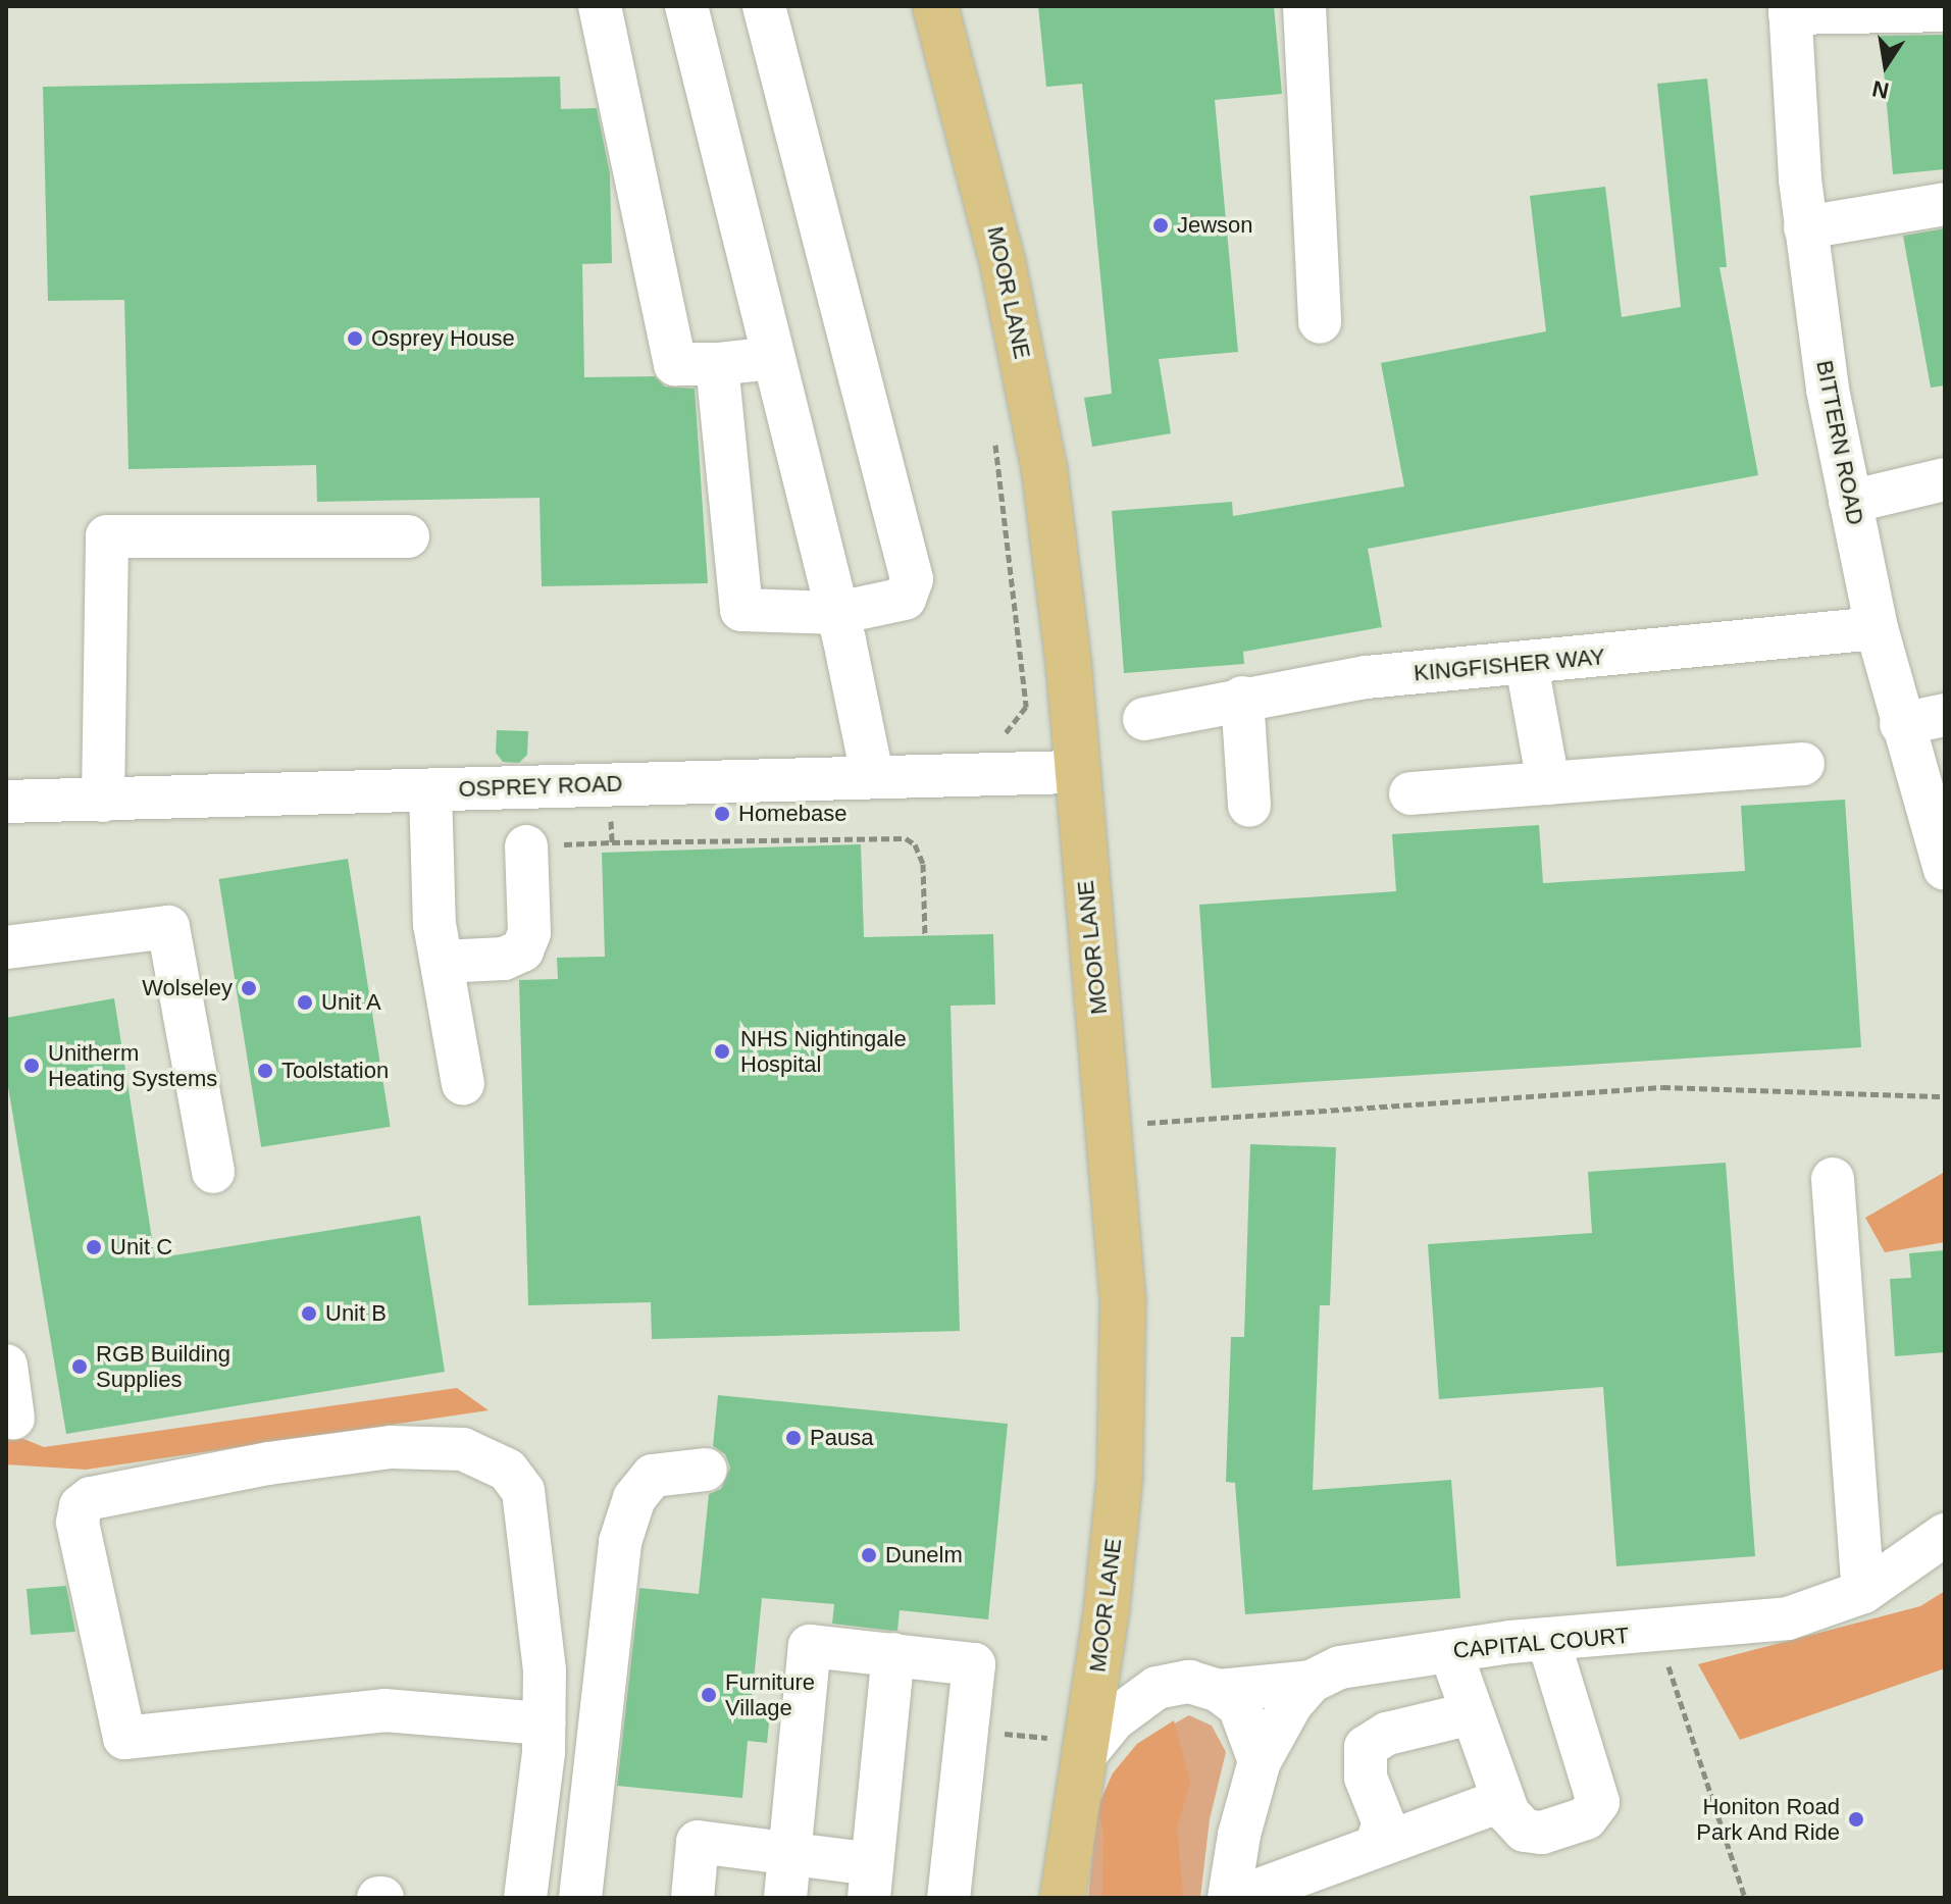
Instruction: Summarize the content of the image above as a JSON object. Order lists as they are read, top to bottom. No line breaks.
{"streets":{"main road":["MOOR LANE"],"street":["BITTERN ROAD","KINGFISHER WAY","OSPREY ROAD","CAPITAL COURT"]},"crossings":[["MOOR LANE","OSPREY ROAD"],["MOOR LANE","CAPITAL COURT"],["BITTERN ROAD","KINGFISHER WAY"]],"places":["Jewson","Osprey House","Homebase","Wolseley","Unit A","NHS Nightingale Hospital","Unitherm Heating Systems","Toolstation","Unit C","Unit B","RGB Building Supplies","Pausa","Dunelm","Furniture Village","Honiton Road Park And Ride"],"north":"bottom"}
